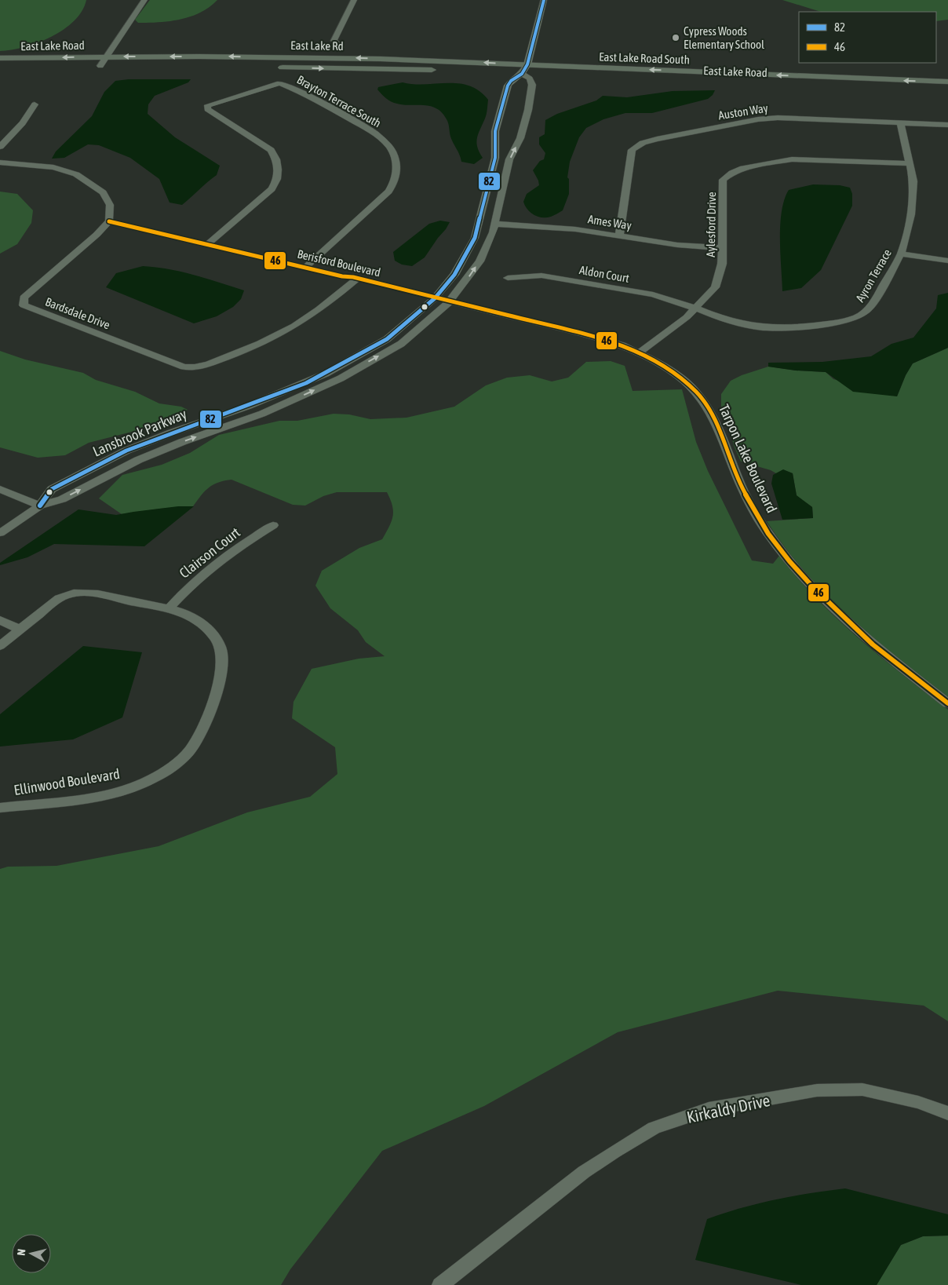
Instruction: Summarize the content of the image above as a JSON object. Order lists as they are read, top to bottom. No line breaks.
{"streets":{"main road":["East Lake Road","East Lake Rd","East Lake Road South"],"street":["Brayton Terrace South","Auston Way","Ames Way","Aylesford Drive","Berisford Boulevard","Aldon Court","Ayron Terrace","Bardsdale Drive","Lansbrook Parkway","Tarpon Lake Boulevard","Clairson Court","Ellinwood Boulevard","Kirkaldy Drive"]},"crossings":[["East Lake Road","East Lake Rd"],["East Lake Rd","East Lake Road South"],["East Lake Rd","Lansbrook Parkway"],["Brayton Terrace South","Berisford Boulevard"],["Auston Way","Ames Way"],["Auston Way","Ayron Terrace"],["Ames Way","Aylesford Drive"],["Ames Way","Lansbrook Parkway"],["Aylesford Drive","Aldon Court"],["Aylesford Drive","Ayron Terrace"],["Aylesford Drive","Tarpon Lake Boulevard"],["Berisford Boulevard","Bardsdale Drive"],["Berisford Boulevard","Lansbrook Parkway"],["Berisford Boulevard","Tarpon Lake Boulevard"],["Aldon Court","Ayron Terrace"],["Lansbrook Parkway","Tarpon Lake Boulevard"],["Clairson Court","Ellinwood Boulevard"]],"one_way":["East Lake Road South"],"places":["Cypress Woods Elementary School"],"lines":["transit line 82","transit line 46"],"legend":["82","46"],"north":"left"}
